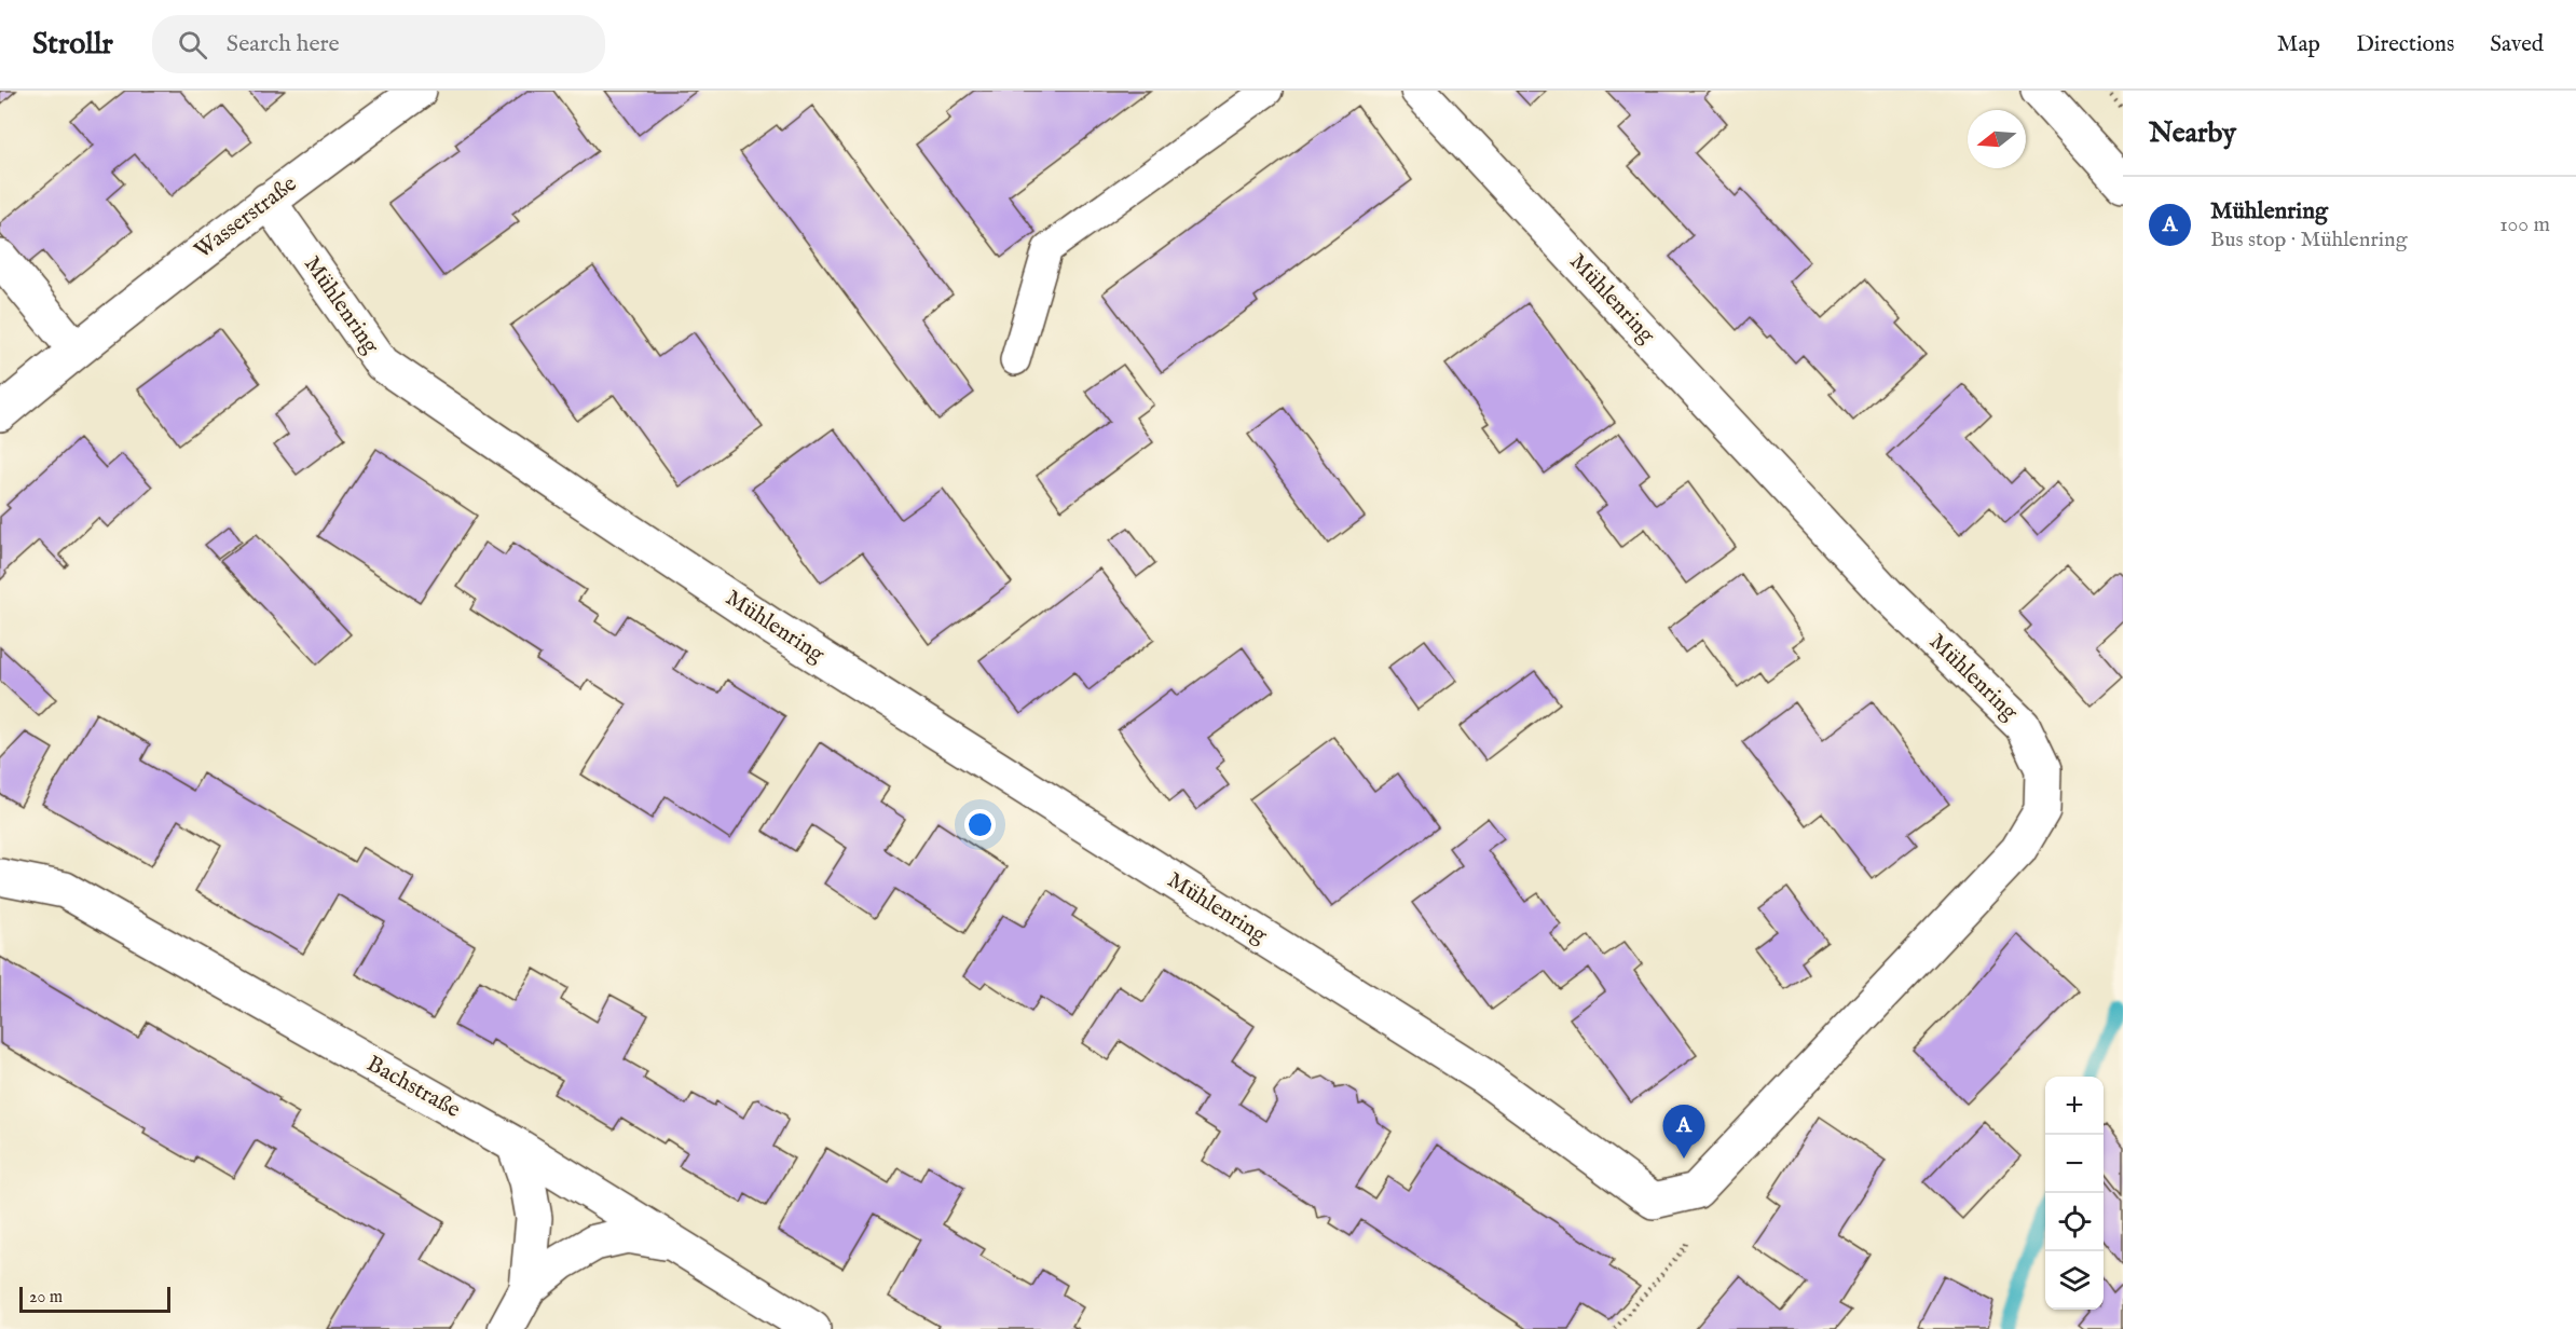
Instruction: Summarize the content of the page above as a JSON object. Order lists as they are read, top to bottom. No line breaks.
{"streets":{"street":["Wasserstraße","Mühlenring","Bachstraße"]},"crossings":[["Wasserstraße","Mühlenring"]],"scale_bar":"20 m","north":"left","page":{"header":"Strollr","search":"Search here","nav":["Map","Directions","Saved"],"heading":"Nearby","list":[{"mark":"A","name":"Mühlenring","note":"Bus stop · Mühlenring","value":"100 m"}],"map_buttons":["+","−"],"pins":"A","scale":"20 m"}}
